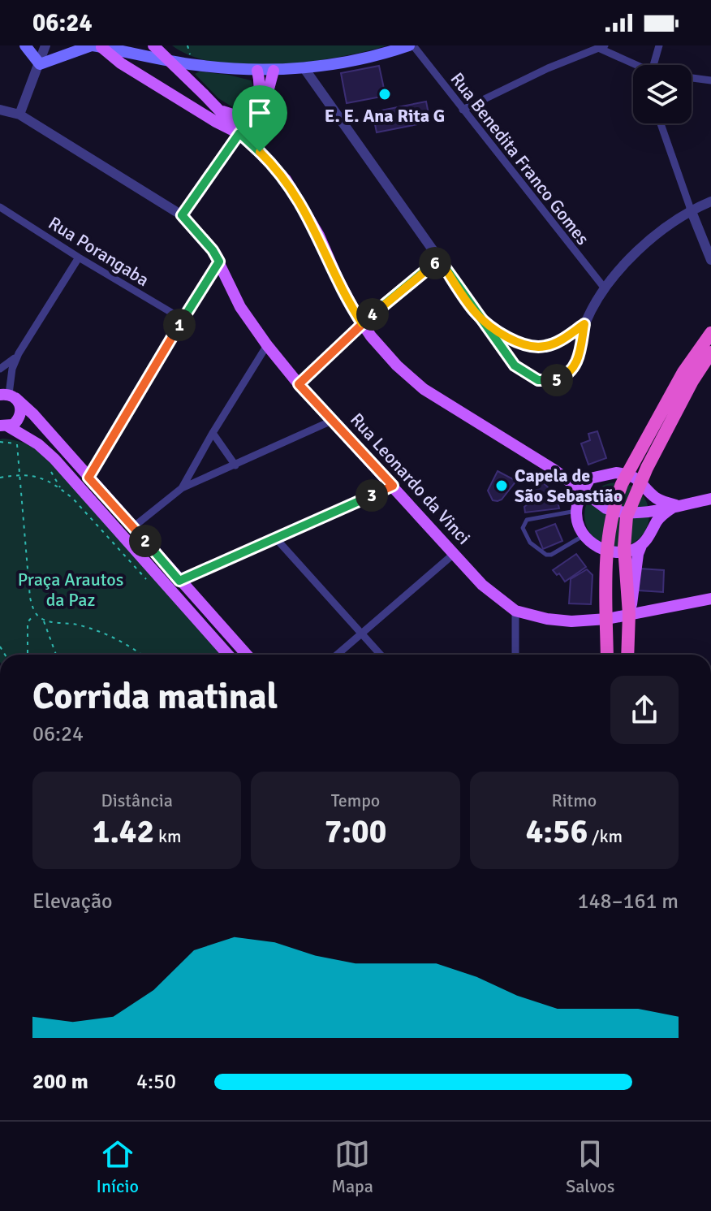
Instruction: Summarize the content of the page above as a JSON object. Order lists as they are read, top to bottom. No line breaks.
{"streets":{"main road":["Rua Leonardo da Vinci"],"street":["Rua Benedita Franco Gomes","Rua Porangaba"]},"parks":["Praça Arautos da Paz"],"places":["E. E. Ana Rita G","Capela de São Sebastião"],"page":{"status":"06:24","pins":["6","4","1","5","3","2"],"heading":["Corrida matinal","06:24"],"stats":[["Distância","1.42 km"],["Tempo","7:00"],["Ritmo","4:56 /km"]],"chart":["Elevação","148–161 m"],"list":[{"name":"200 m","note":"4:50"}],"tabs":["Início","Mapa","Salvos"]}}
